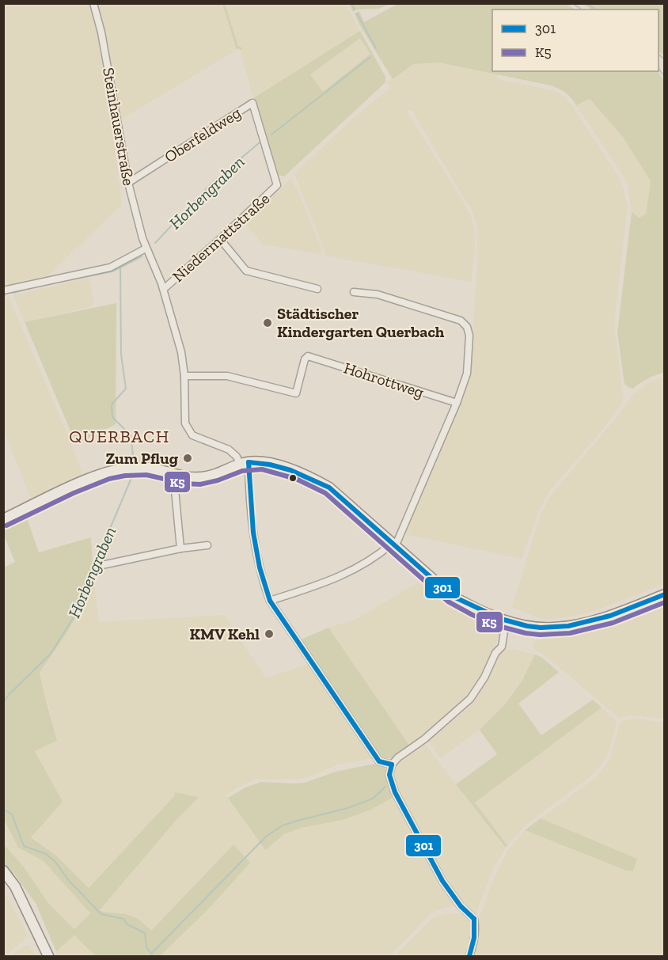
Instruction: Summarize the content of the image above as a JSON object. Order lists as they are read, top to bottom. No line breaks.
{"streets":{"street":["Steinhauerstraße","Oberfeldweg","Niedermattstraße","Hohrottweg"]},"crossings":[["Steinhauerstraße","Oberfeldweg"],["Steinhauerstraße","Niedermattstraße"],["Steinhauerstraße","Hohrottweg"],["Oberfeldweg","Niedermattstraße"]],"districts":["QUERBACH"],"water":["Horbengraben"],"places":["Städtischer Kindergarten Querbach","Zum Pflug","KMV Kehl"],"lines":["transit line 301","transit line K5"],"legend":["301","K5"]}
